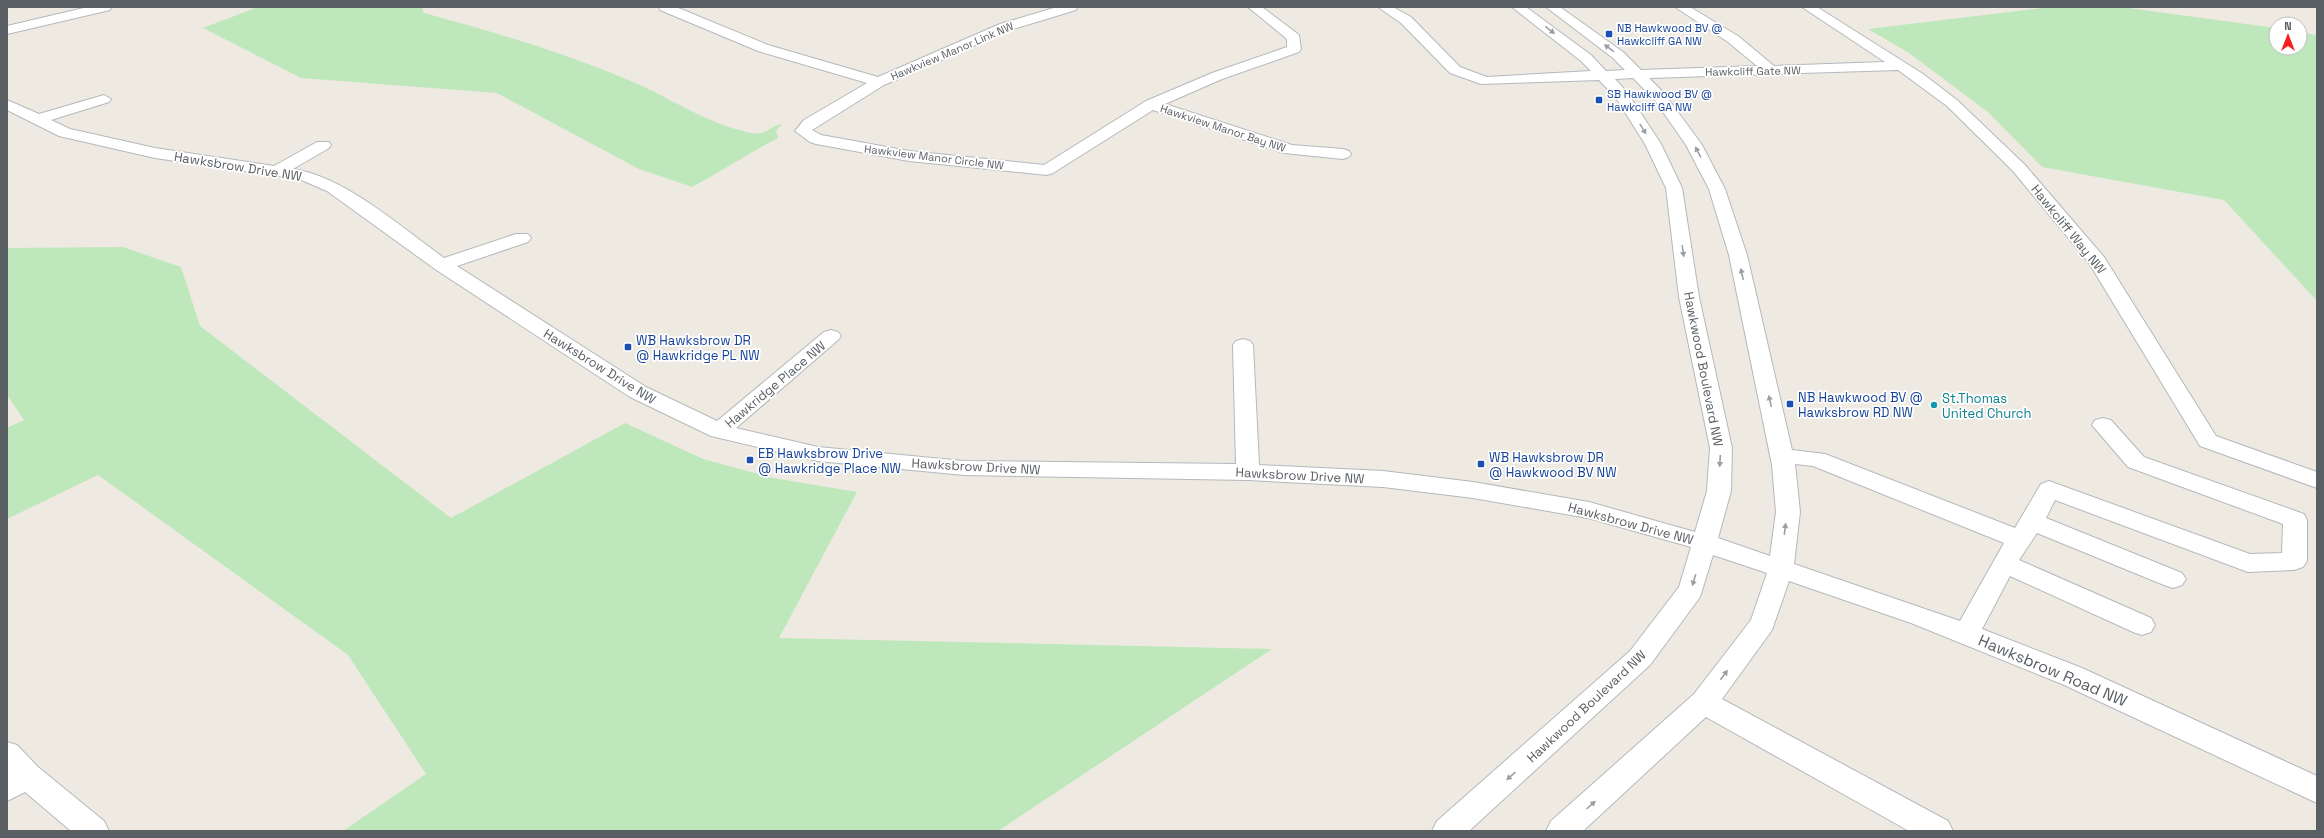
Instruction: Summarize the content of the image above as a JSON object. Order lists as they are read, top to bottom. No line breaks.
{"streets":{"street":["Hawkview Manor Link NW","Hawkcliff Gate NW","Hawkview Manor Bay NW","Hawkview Manor Circle NW","Hawksbrow Drive NW","Hawkcliff Way NW","Hawkwood Boulevard NW","Hawkridge Place NW","Hawksbrow Road NW"]},"crossings":[["Hawkview Manor Link NW","Hawkview Manor Circle NW"],["Hawkcliff Gate NW","Hawkcliff Way NW"],["Hawkcliff Gate NW","Hawkwood Boulevard NW"],["Hawkview Manor Bay NW","Hawkview Manor Circle NW"],["Hawksbrow Drive NW","Hawkwood Boulevard NW"],["Hawksbrow Drive NW","Hawkridge Place NW"],["Hawksbrow Drive NW","Hawksbrow Road NW"]],"one_way":["Hawkwood Boulevard NW"],"places":{"transit":["NB Hawkwood BV @ Hawkcliff GA NW","SB Hawkwood BV @ Hawkcliff GA NW","WB Hawksbrow DR @ Hawkridge PL NW","NB Hawkwood BV @ Hawksbrow RD NW","EB Hawksbrow Drive @ Hawkridge Place NW","WB Hawksbrow DR @ Hawkwood BV NW"],"other":["St.Thomas United Church"]},"north":"top"}
